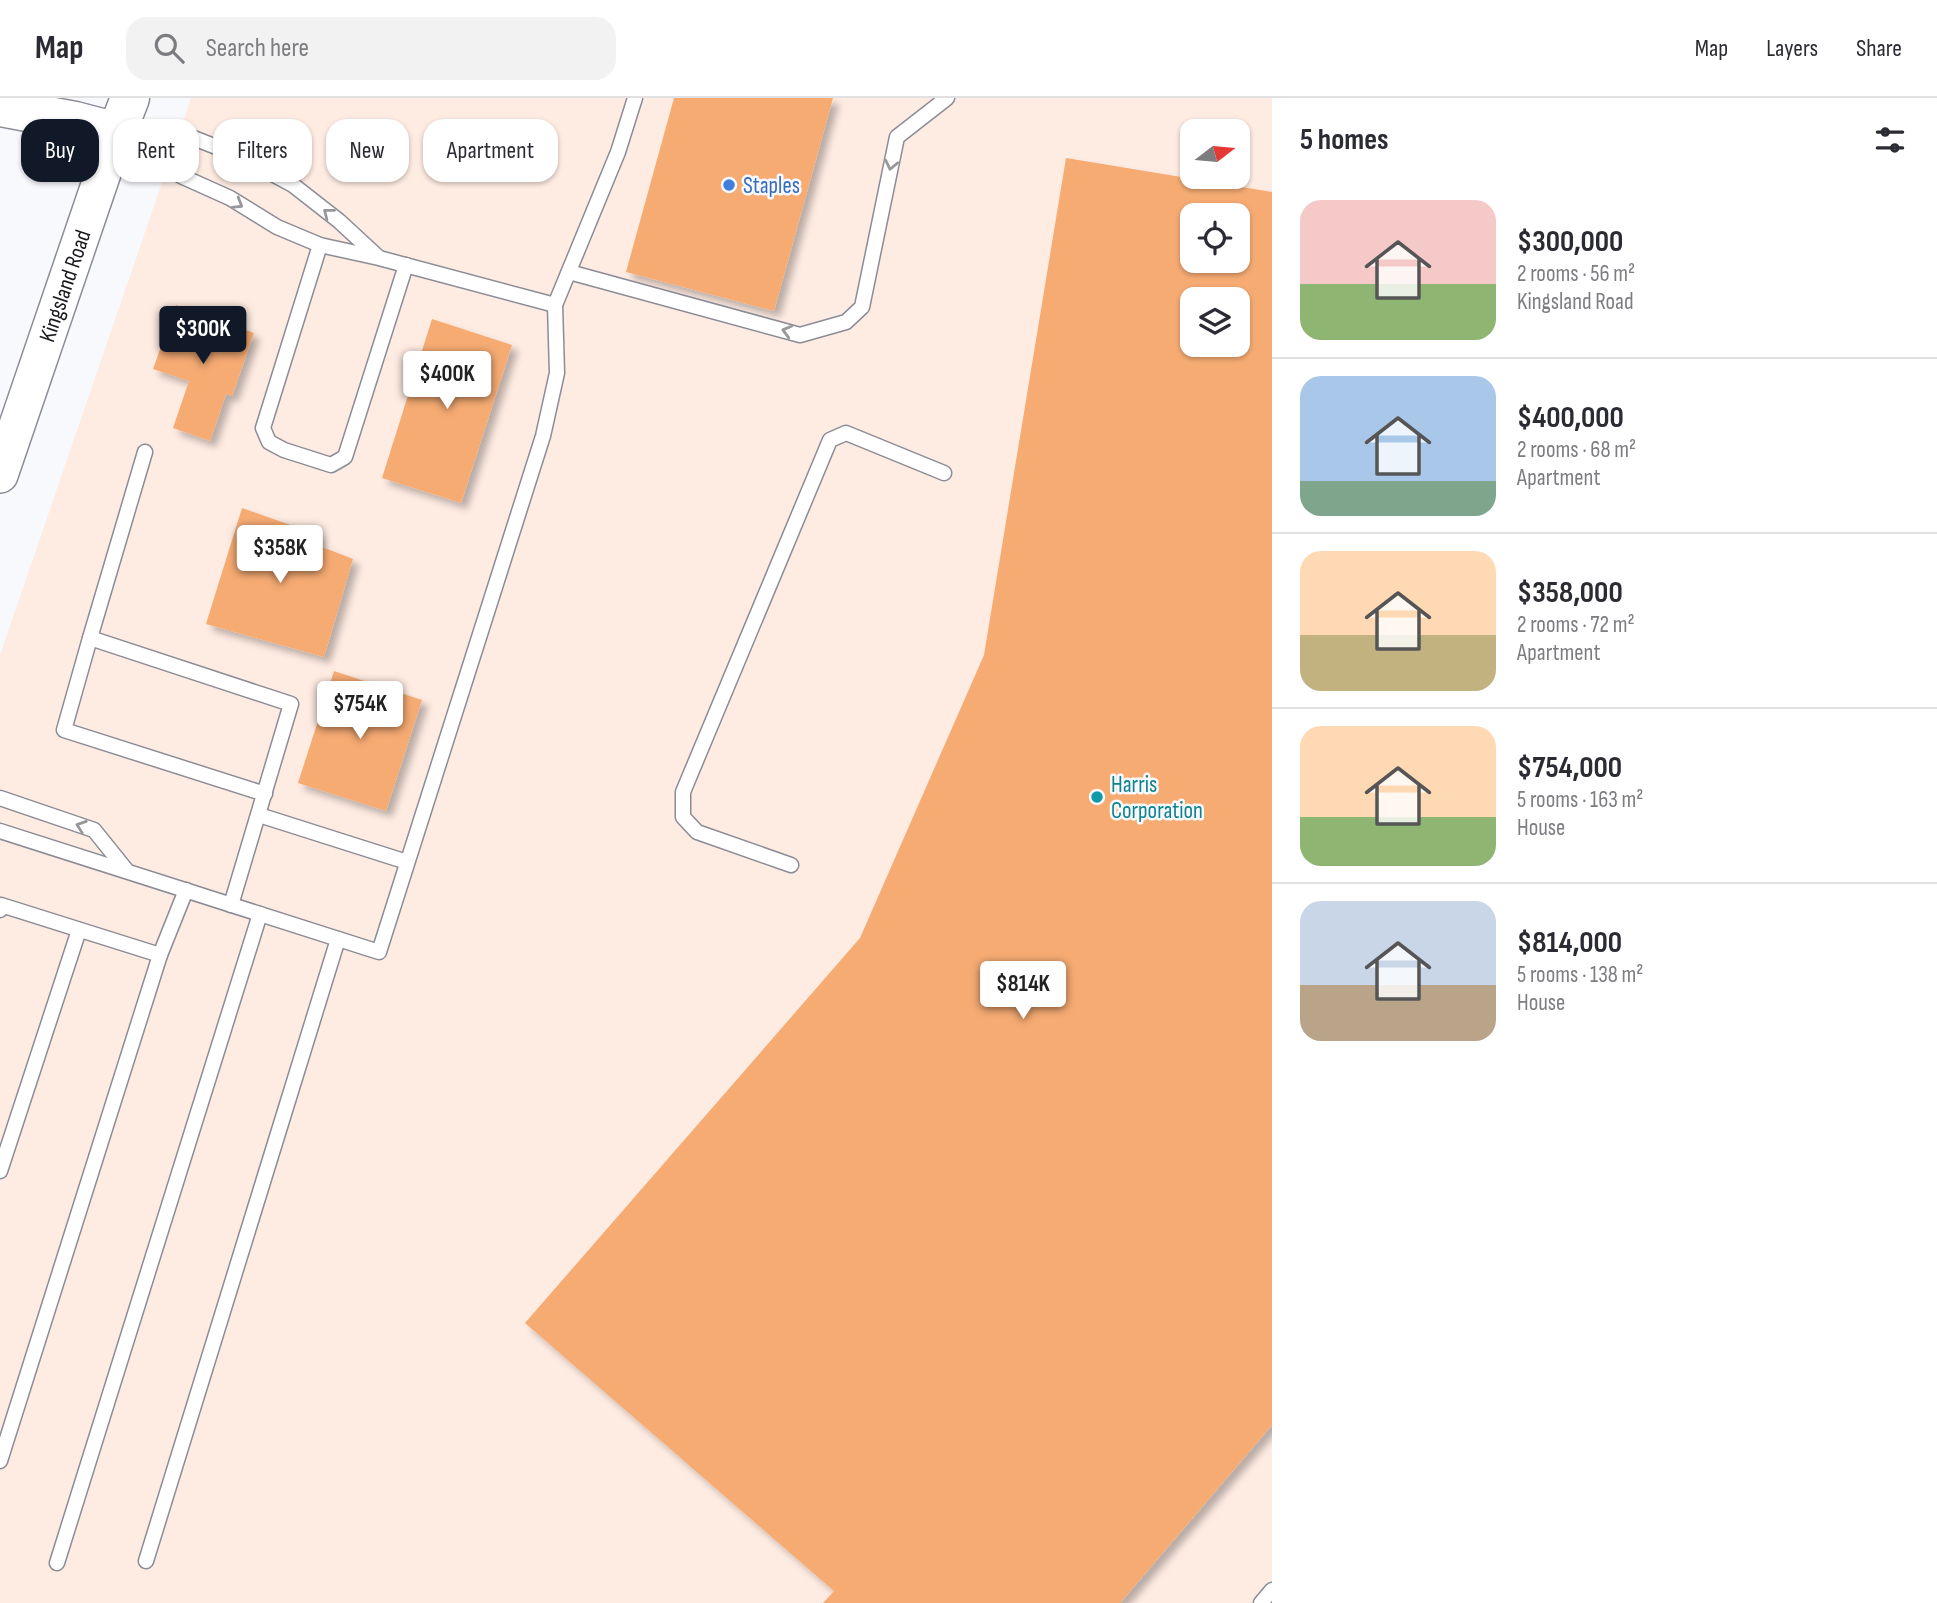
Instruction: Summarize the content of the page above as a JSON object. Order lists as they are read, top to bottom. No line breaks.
{"streets":{"street":["Kingsland Road"]},"places":["Staples","Harris Corporation"],"north":"right","page":{"header":"Map","search":"Search here","nav":["Map","Layers","Share"],"heading":"5 homes","chip":["Buy","Rent","Filters","New","Apartment"],"list":[{"name":"$300,000","note":"2 rooms · 56 m² · Kingsland Road"},{"name":"$400,000","note":"2 rooms · 68 m² · Apartment"},{"name":"$358,000","note":"2 rooms · 72 m² · Apartment"},{"name":"$754,000","note":"5 rooms · 163 m² · House"},{"name":"$814,000","note":"5 rooms · 138 m² · House"}],"price":["$300K","$400K","$358K","$754K","$814K"]}}
